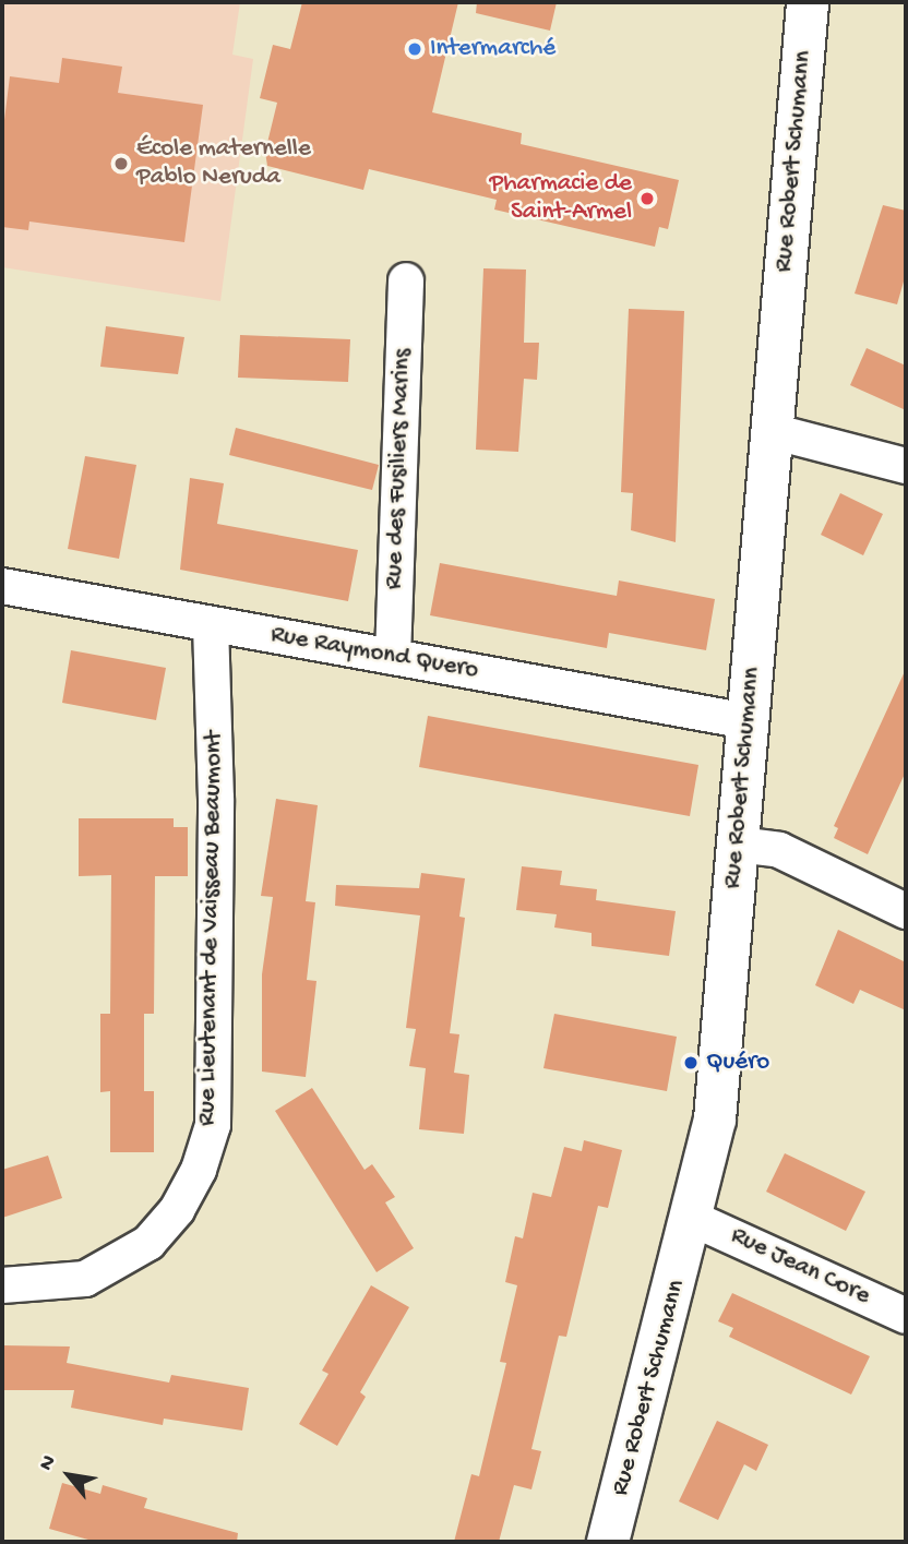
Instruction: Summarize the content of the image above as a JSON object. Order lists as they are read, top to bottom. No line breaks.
{"streets":{"street":["Rue Robert Schumann","Rue des Fusiliers Marins","Rue Raymond Quero","Rue Lieutenant de Vaisseau Beaumont","Rue Jean Core"]},"crossings":[["Rue Robert Schumann","Rue Raymond Quero"],["Rue Robert Schumann","Rue Jean Core"],["Rue des Fusiliers Marins","Rue Raymond Quero"],["Rue Raymond Quero","Rue Lieutenant de Vaisseau Beaumont"]],"places":["Intermarché","École maternelle Pablo Neruda","Pharmacie de Saint-Armel","Quéro"],"north":"top left"}
